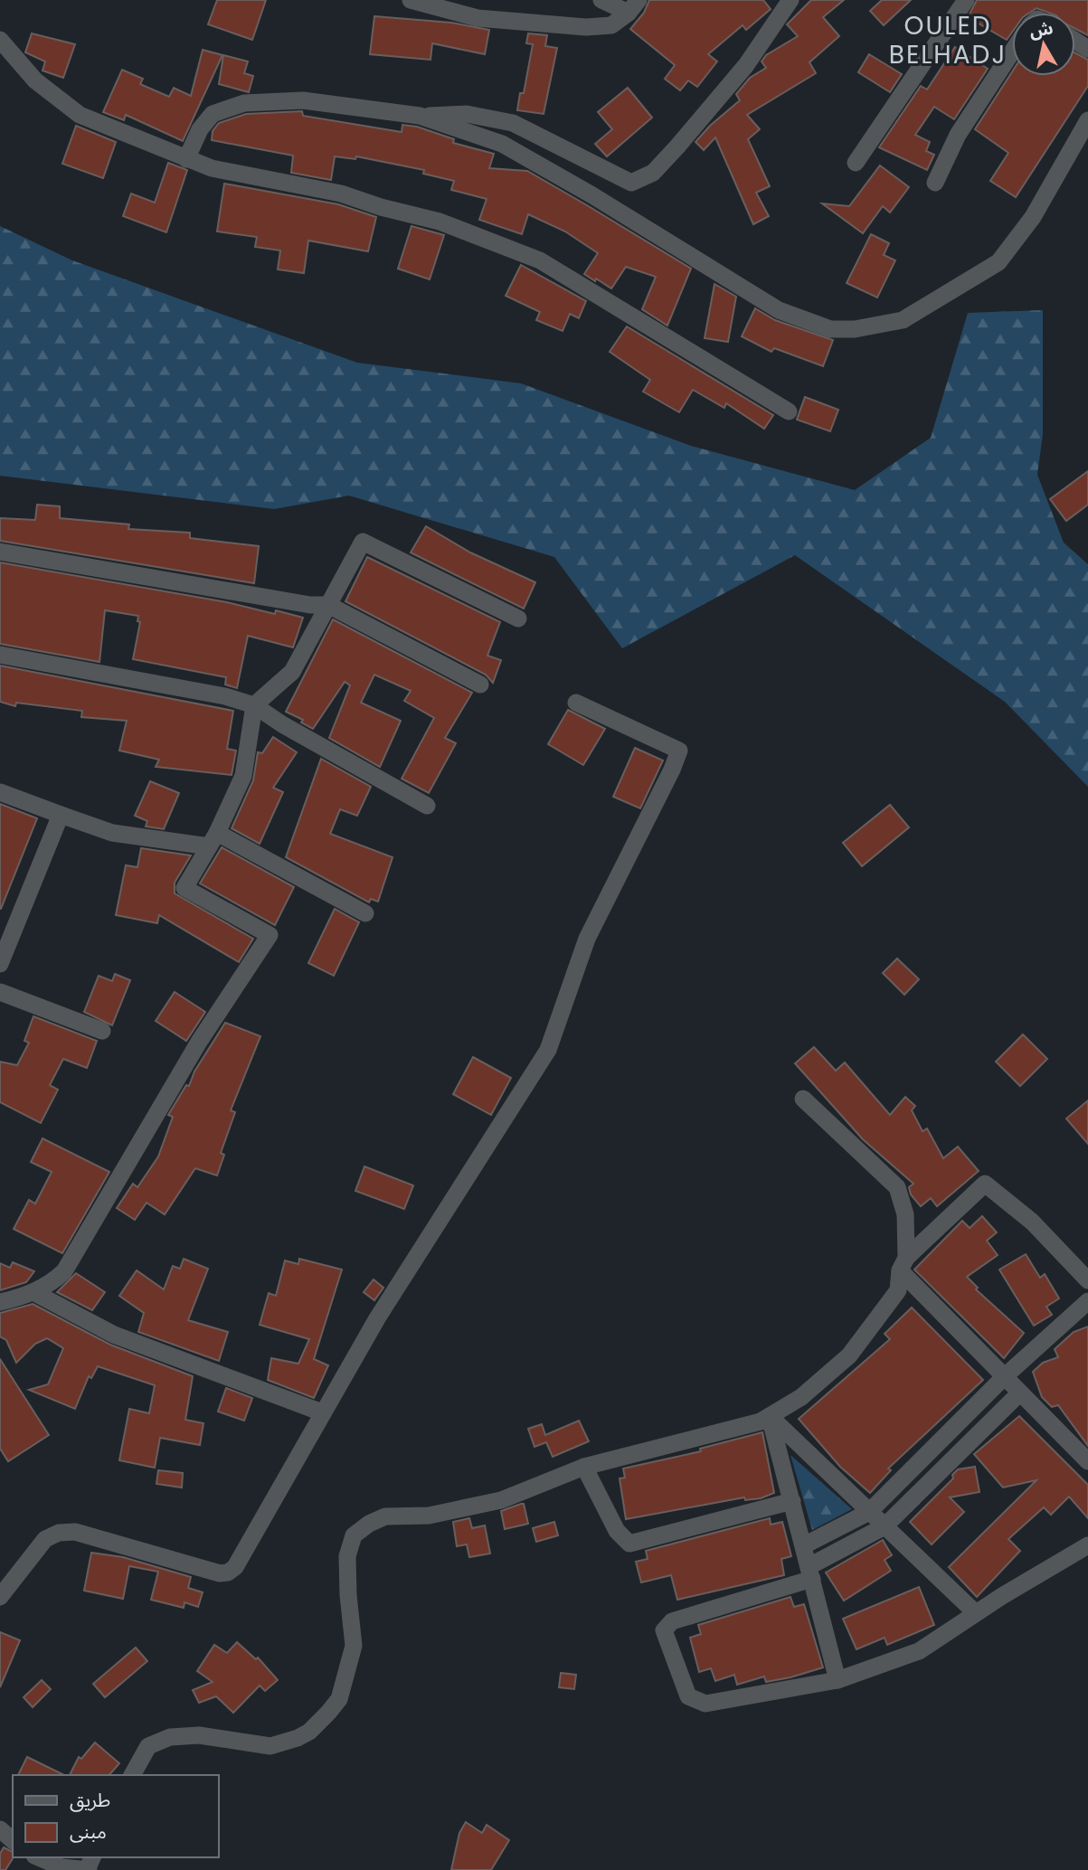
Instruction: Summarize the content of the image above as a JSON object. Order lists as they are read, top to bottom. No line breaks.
{"districts":["OULED BELHADJ"],"legend":["طريق","مبنى"],"north":"top"}
